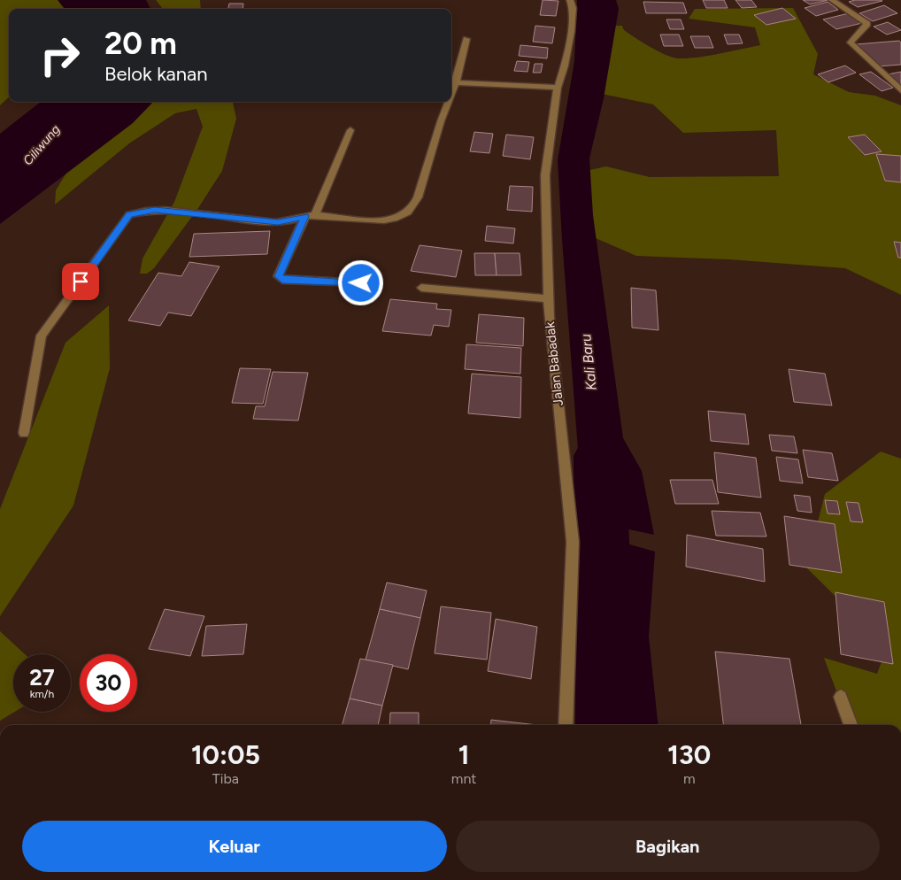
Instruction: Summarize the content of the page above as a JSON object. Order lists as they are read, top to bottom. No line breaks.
{"streets":{"street":["Jalan Babadak"]},"water":["Ciliwung","Kali Baru"],"page":{"turn":["20 m","Belok kanan"],"speed":"27 km/h","limit":"30","eta":["10:05","Tiba","1","mnt","130","m"],"buttons":["Keluar","Bagikan"]}}
